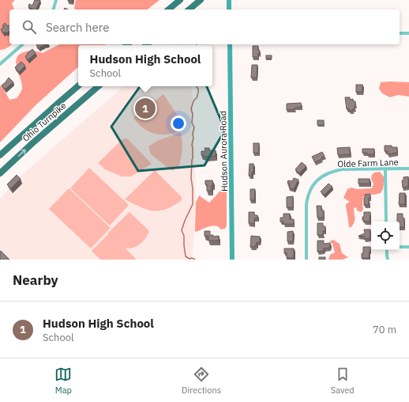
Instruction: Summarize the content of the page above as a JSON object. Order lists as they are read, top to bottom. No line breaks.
{"streets":{"highway":["Ohio Turnpike"],"street":["Hudson Aurora Road","Olde Farm Lane"]},"page":{"search":"Search here","popup":["Hudson High School","School"],"pins":"1","heading":"Nearby","list":[{"mark":"1","name":"Hudson High School","note":"School","value":"70 m"}],"nav":["Map","Directions","Saved"]}}
